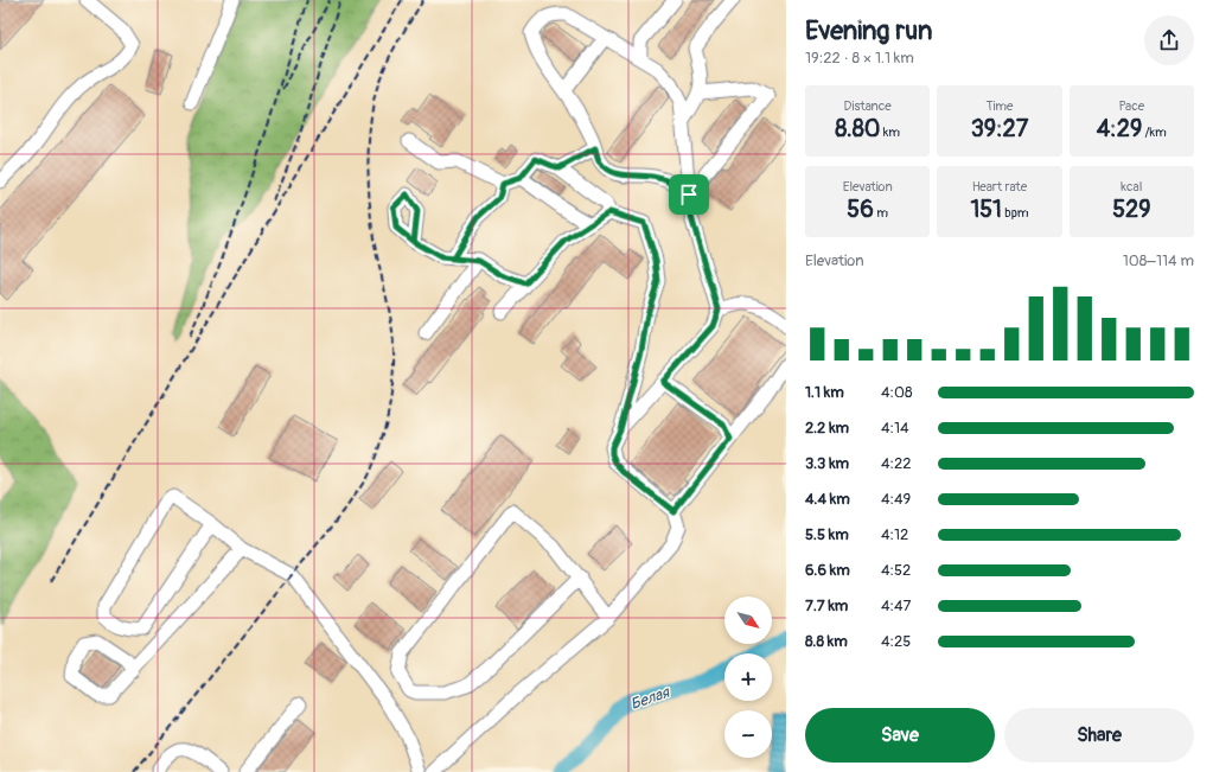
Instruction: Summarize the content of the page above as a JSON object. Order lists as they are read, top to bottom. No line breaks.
{"water":["Белая"],"north":"bottom right","page":{"heading":["Evening run","19:22 · 8 × 1.1 km"],"stats":[["Distance","8.80 km"],["Time","39:27"],["Pace","4:29 /km"],["Elevation","56 m"],["Heart rate","151 bpm"],["kcal","529"]],"chart":["Elevation","108–114 m"],"list":[{"name":"1.1 km","note":"4:08"},{"name":"2.2 km","note":"4:14"},{"name":"3.3 km","note":"4:22"},{"name":"4.4 km","note":"4:49"},{"name":"5.5 km","note":"4:12"},{"name":"6.6 km","note":"4:52"},{"name":"7.7 km","note":"4:47"},{"name":"8.8 km","note":"4:25"}],"map_buttons":["+","−"],"buttons":["Save","Share"]}}
